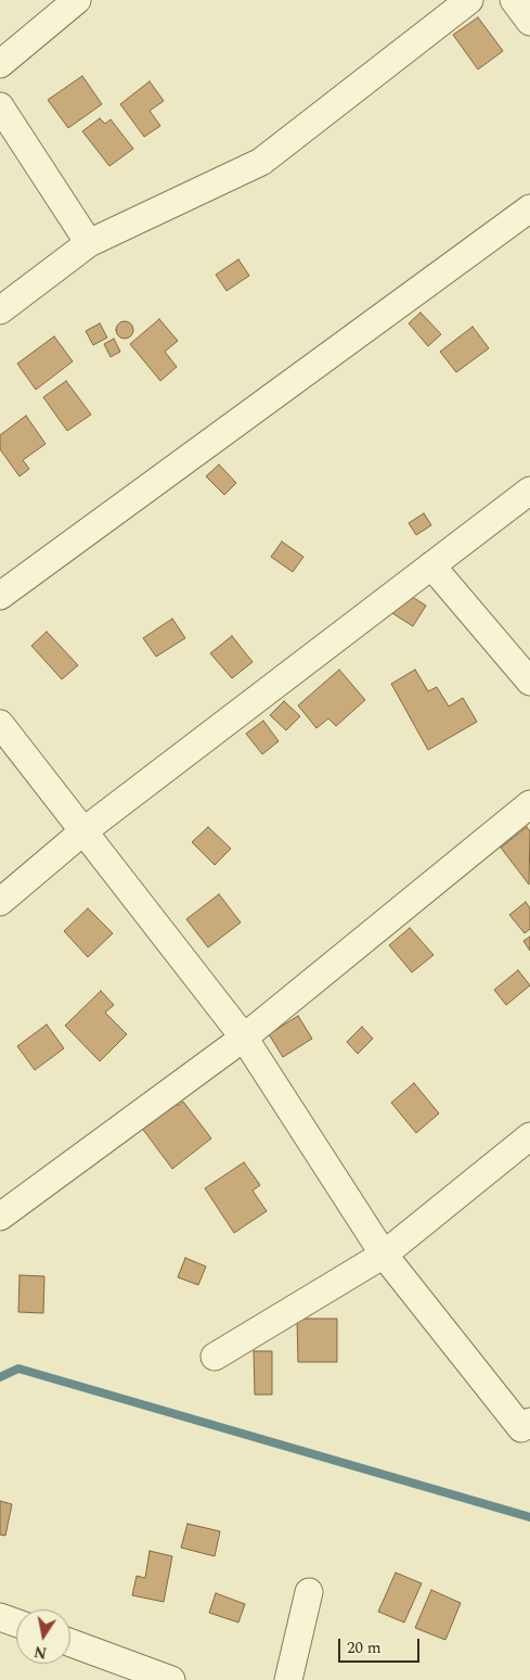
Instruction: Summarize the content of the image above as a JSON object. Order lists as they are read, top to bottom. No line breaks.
{"scale_bar":"20 m","north":"bottom"}
